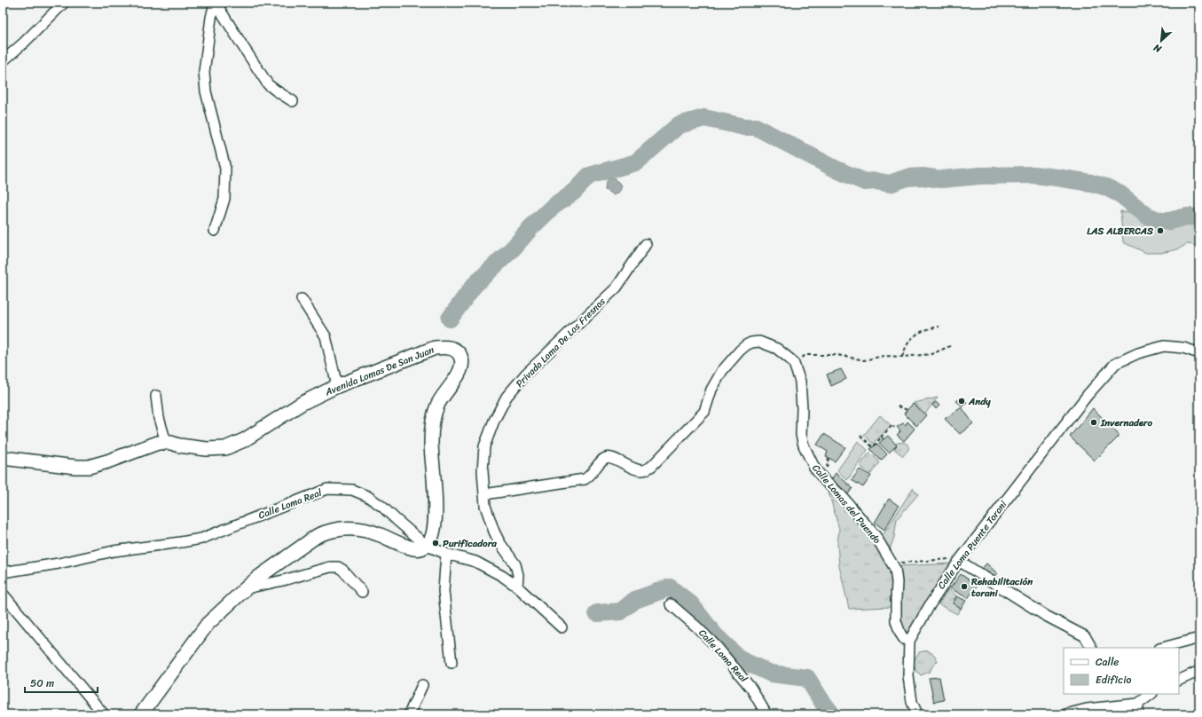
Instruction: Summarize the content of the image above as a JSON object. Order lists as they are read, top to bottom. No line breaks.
{"streets":{"main road":["Avenida Lomas De San Juan"],"street":["Privada Loma De Los Fresnos","Calle Loma Real","Calle Lomas del Puendo","Calle Loma Puente Torani"]},"crossings":[["Privada Loma De Los Fresnos","Calle Loma Real"],["Avenida Lomas De San Juan","Calle Loma Real"],["Calle Lomas del Puendo","Calle Loma Puente Torani"]],"places":["LAS ALBERCAS","Andy","Invernadero","Purificadora","Rehabilitación torani"],"legend":["Calle","Edificio"],"scale_bar":"50 m","north":"bottom left"}
